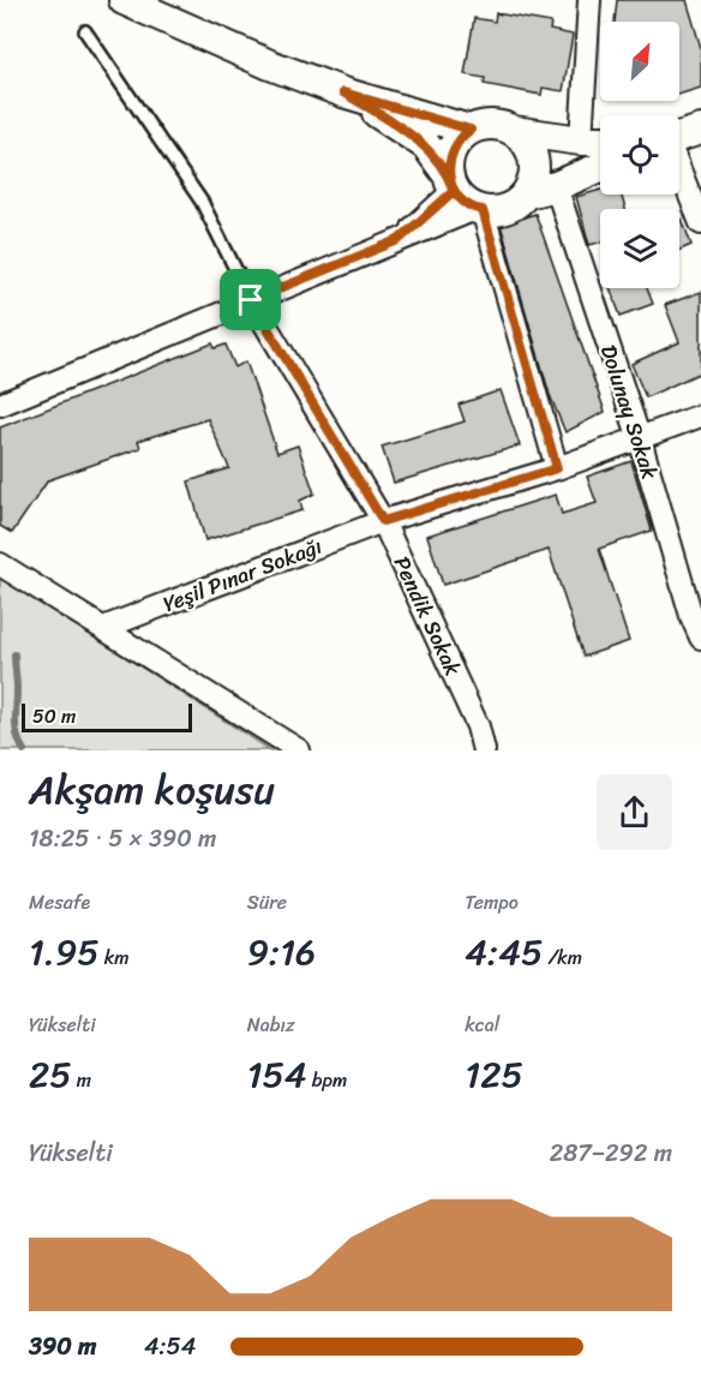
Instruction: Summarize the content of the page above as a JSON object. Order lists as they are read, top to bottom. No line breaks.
{"streets":{"street":["Dolunay Sokak","Yeşil Pınar Sokağı","Pendik Sokak"]},"crossings":[["Dolunay Sokak","Yeşil Pınar Sokağı"],["Yeşil Pınar Sokağı","Pendik Sokak"]],"scale_bar":"50 m","north":"top right","page":{"scale":"50 m","heading":["Akşam koşusu","18:25 · 5 × 390 m"],"stats":[["Mesafe","1.95 km"],["Süre","9:16"],["Tempo","4:45 /km"],["Yükselti","25 m"],["Nabız","154 bpm"],["kcal","125"]],"chart":["Yükselti","287–292 m"],"list":[{"name":"390 m","note":"4:54"}]}}
